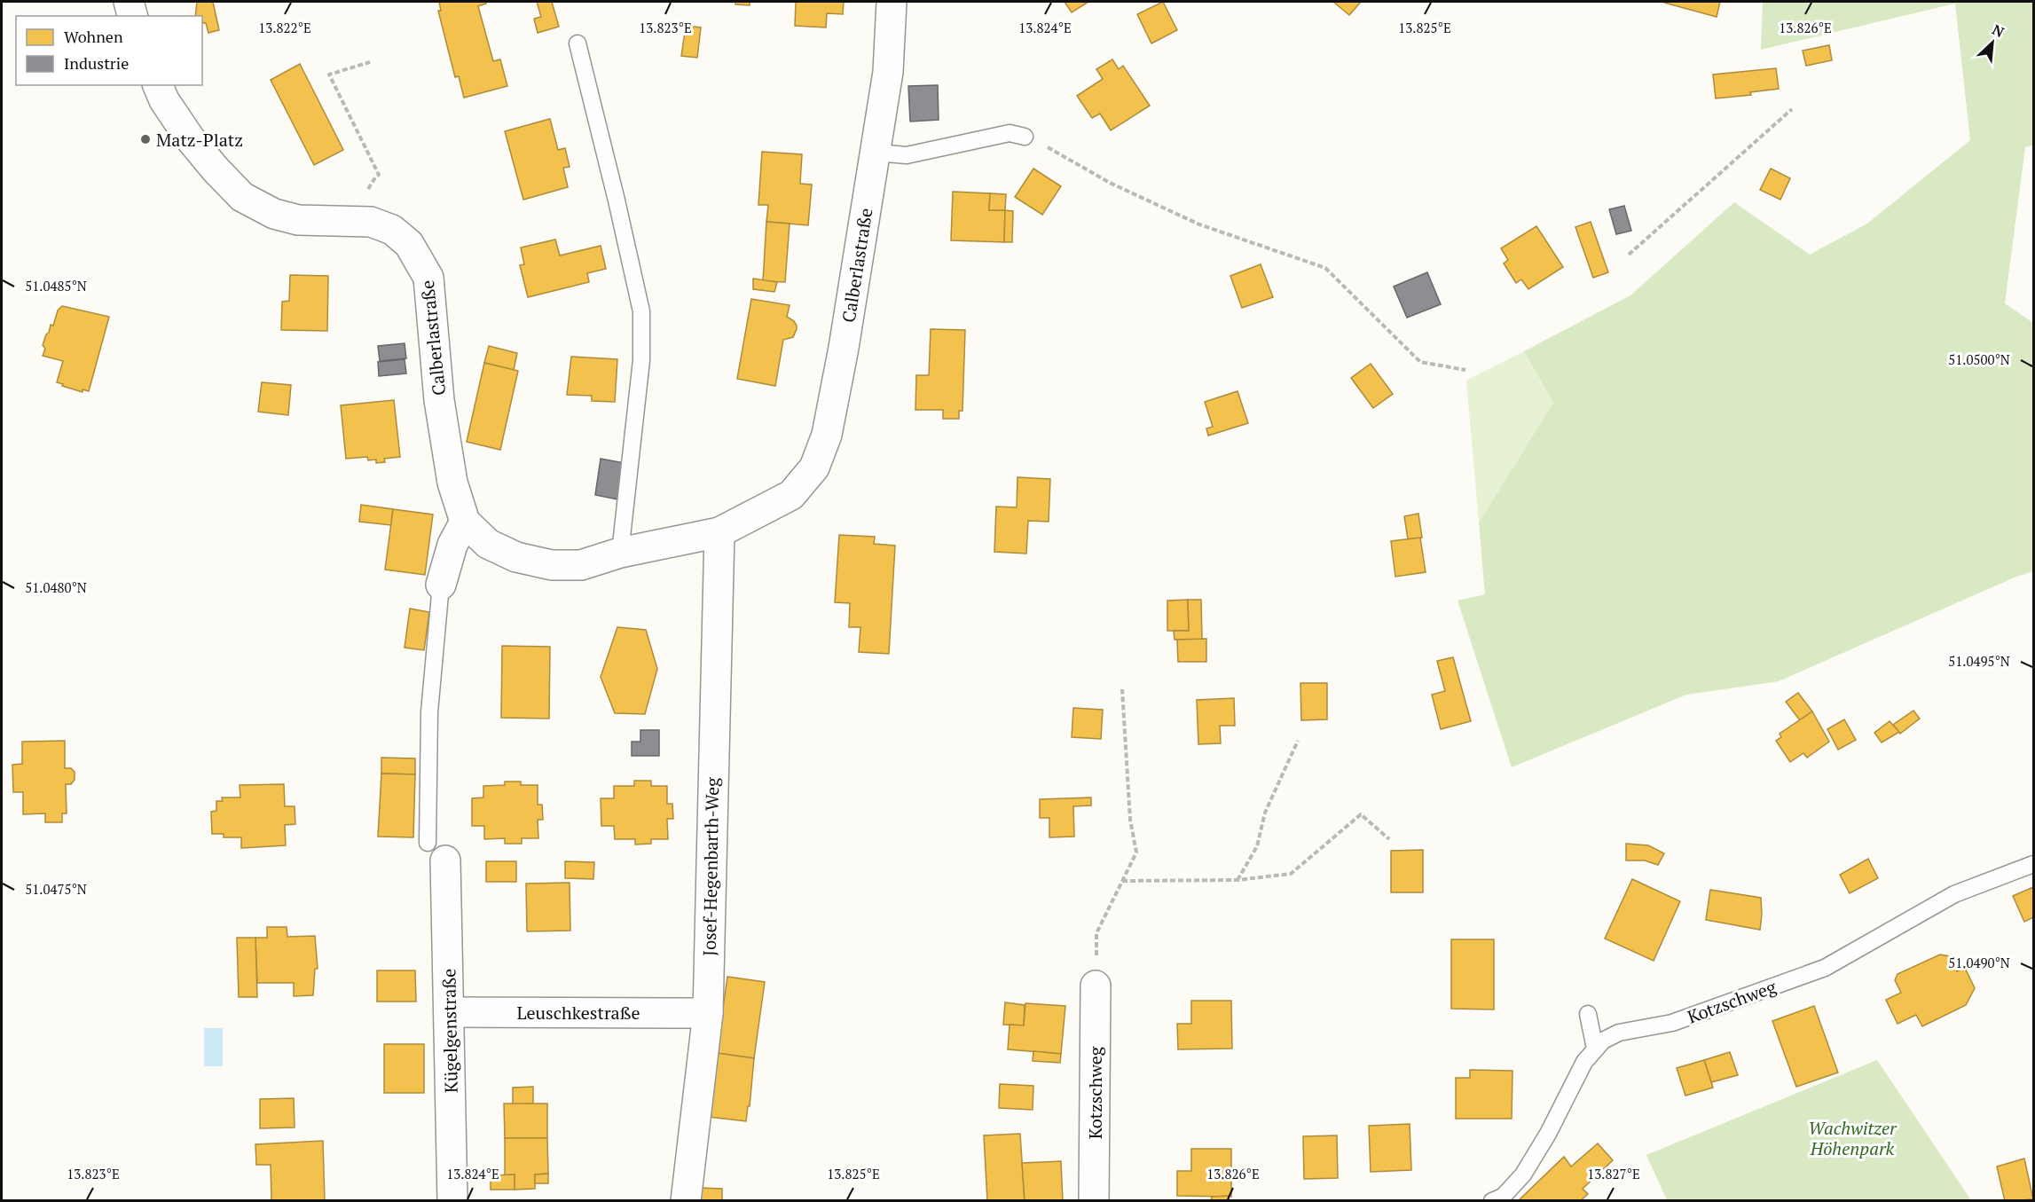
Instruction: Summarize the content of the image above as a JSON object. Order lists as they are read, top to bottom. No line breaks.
{"streets":{"street":["Calberlastraße","Josef-Hegenbarth-Weg","Kotzschweg","Leuschkestraße","Kügelgenstraße"]},"crossings":[["Calberlastraße","Josef-Hegenbarth-Weg"],["Calberlastraße","Kügelgenstraße"],["Josef-Hegenbarth-Weg","Leuschkestraße"],["Leuschkestraße","Kügelgenstraße"]],"parks":["Wachwitzer Höhenpark"],"places":["Matz-Platz"],"legend":["Wohnen","Industrie"],"north":"top right","coordinates":["13.822°E","13.823°E","13.824°E","13.825°E","13.826°E","51.0485°N","51.0500°N","51.0480°N","51.0495°N","51.0475°N","51.0490°N","13.827°E"]}
